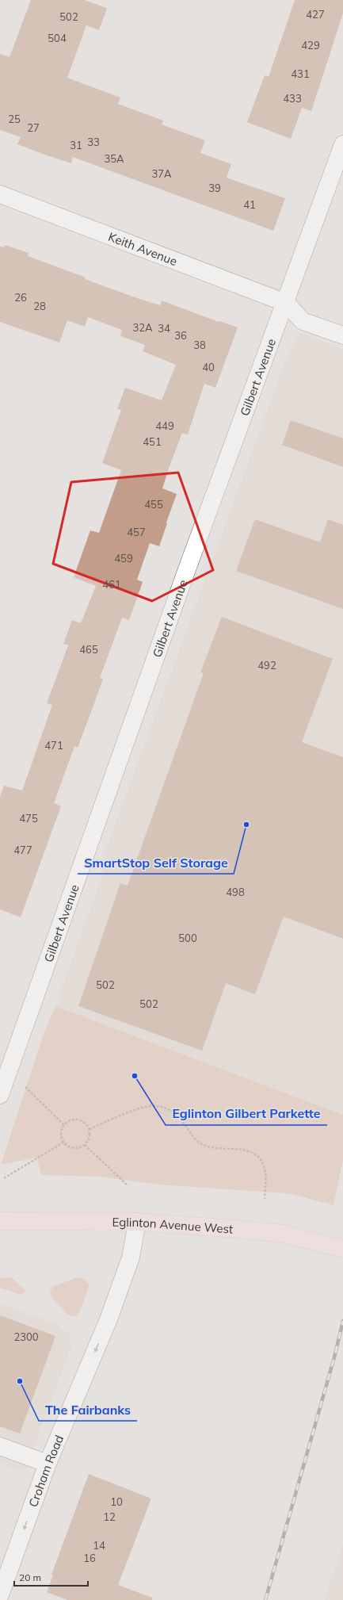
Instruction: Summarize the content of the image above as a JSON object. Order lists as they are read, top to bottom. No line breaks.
{"streets":{"main road":["Eglinton Avenue West"],"street":["Keith Avenue","Gilbert Avenue","Croham Road"]},"crossings":[["Keith Avenue","Gilbert Avenue"],["Eglinton Avenue West","Croham Road"]],"one_way":["Croham Road"],"places":["SmartStop Self Storage","Eglinton Gilbert Parkette","The Fairbanks"],"house_numbers":["427","502","504","429","431","433","25","27","33","31","35A","37A","39","41","26","28","32A","34","36","38","40","449","451","455","457","459","461","465","492","471","475","477","498","500","502","502","2300","10","12","14","16"],"scale_bar":"20 m"}
